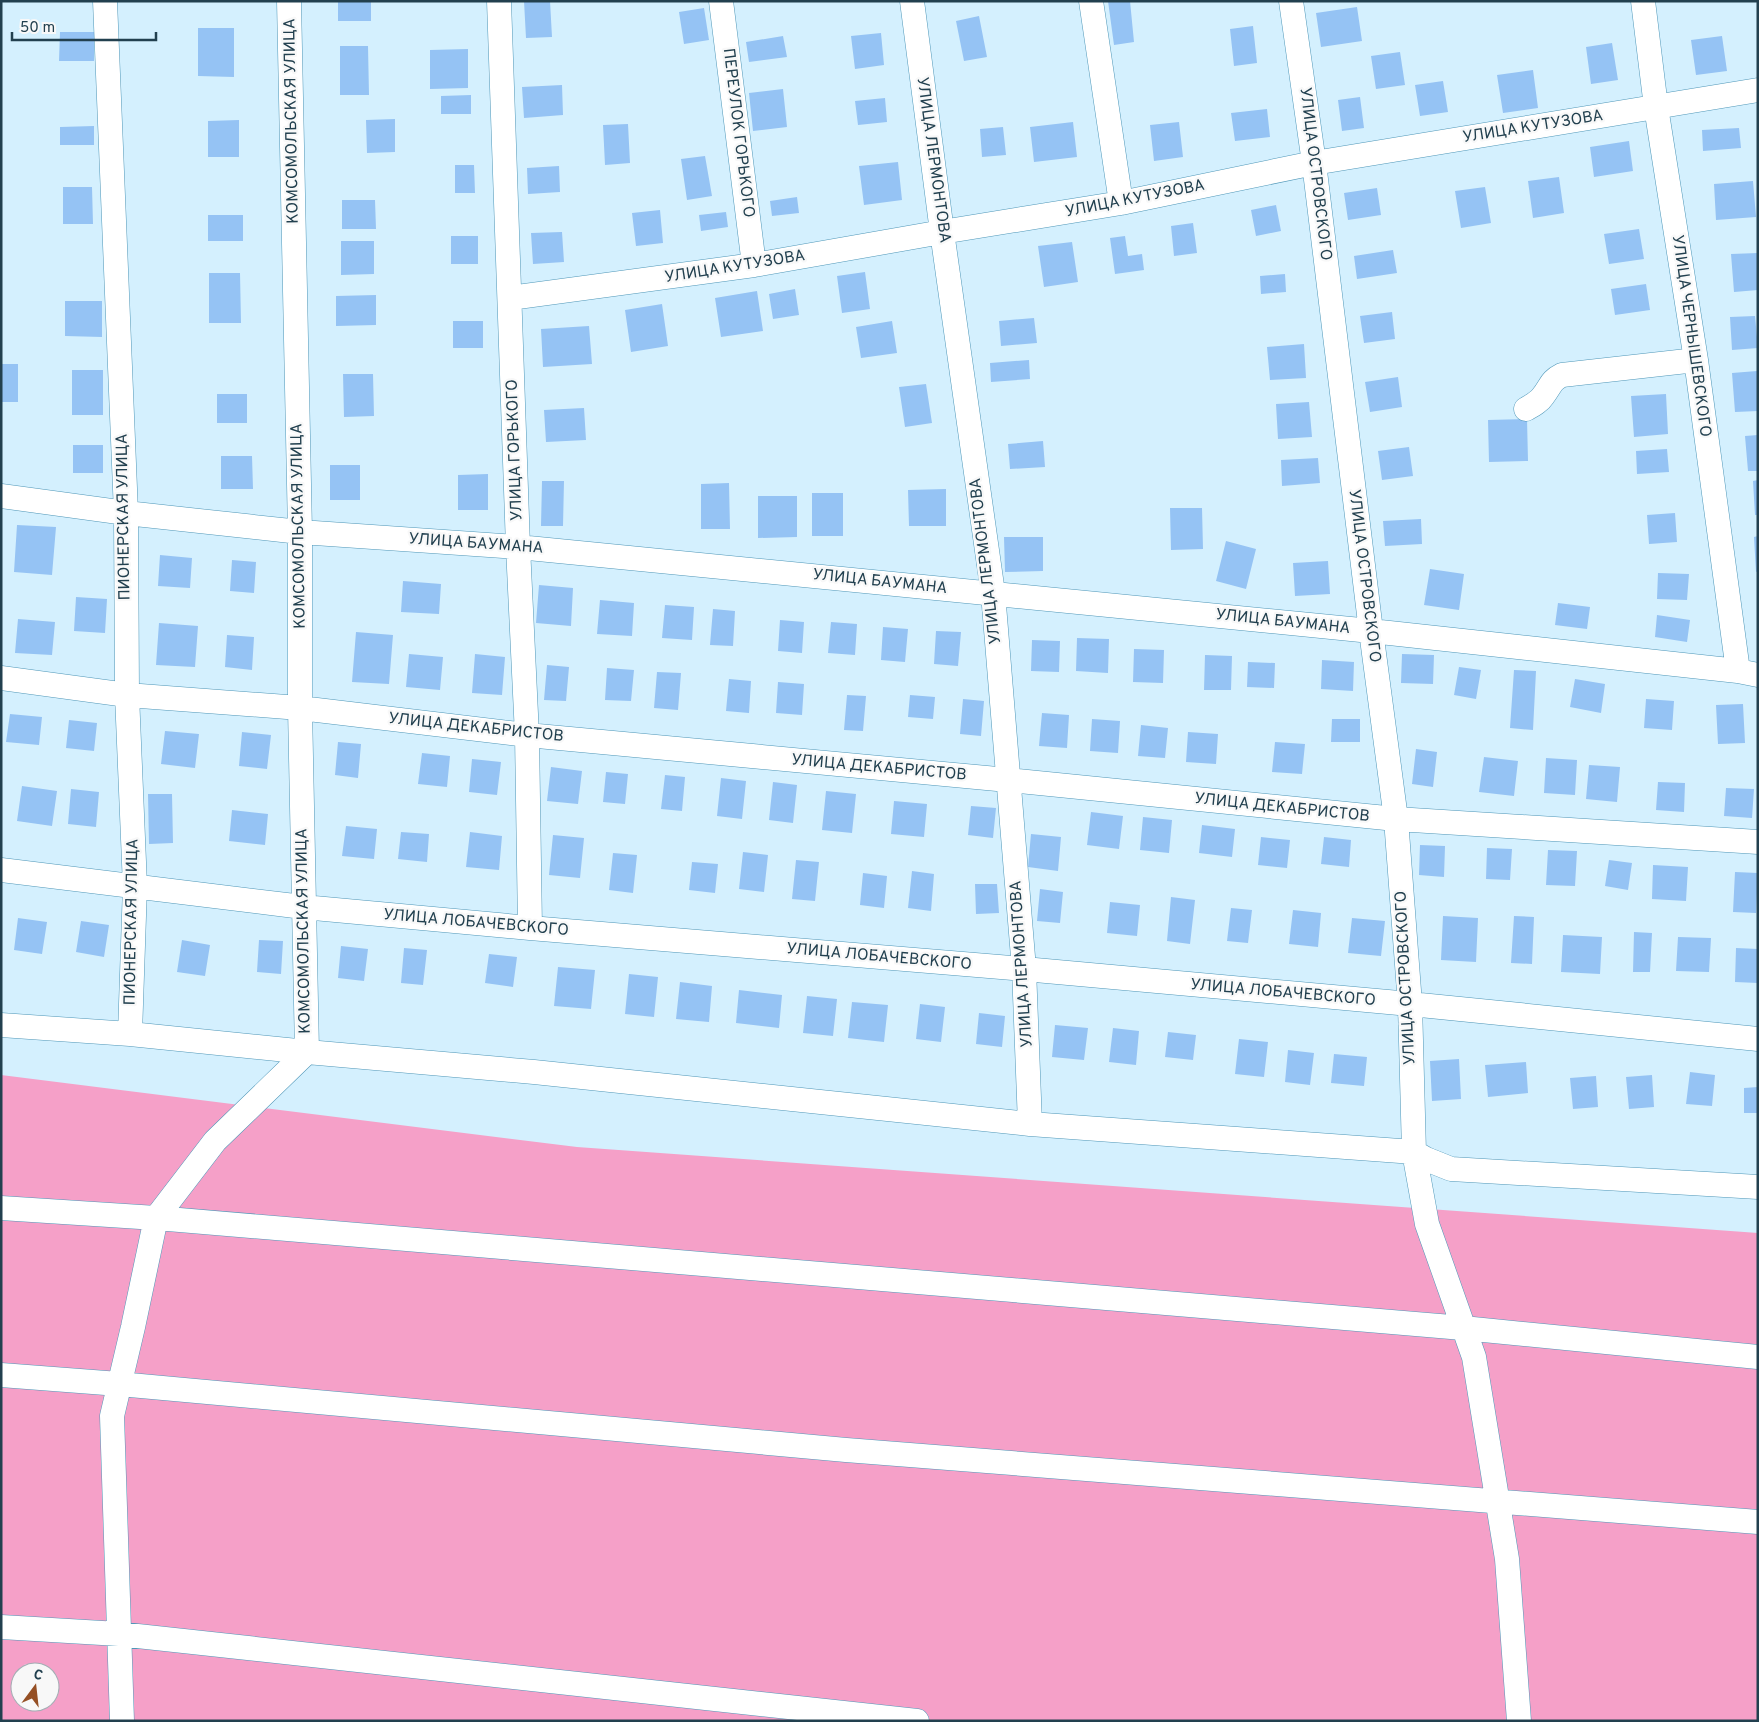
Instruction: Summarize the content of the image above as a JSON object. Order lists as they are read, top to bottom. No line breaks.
{"streets":{"street":["КОМСОМОЛЬСКАЯ УЛИЦА","УЛИЦА КУТУЗОВА","ПЕРЕУЛОК ГОРЬКОГО","УЛИЦА ЛЕРМОНТОВА","УЛИЦА ОСТРОВСКОГО","УЛИЦА ЧЕРНЫШЕВСКОГО","УЛИЦА ГОРЬКОГО","ПИОНЕРСКАЯ УЛИЦА","УЛИЦА БАУМАНА","УЛИЦА ДЕКАБРИСТОВ","УЛИЦА ЛОБАЧЕВСКОГО"]},"crossings":[["КОМСОМОЛЬСКАЯ УЛИЦА","УЛИЦА БАУМАНА"],["КОМСОМОЛЬСКАЯ УЛИЦА","УЛИЦА ДЕКАБРИСТОВ"],["КОМСОМОЛЬСКАЯ УЛИЦА","УЛИЦА ЛОБАЧЕВСКОГО"],["УЛИЦА КУТУЗОВА","ПЕРЕУЛОК ГОРЬКОГО"],["УЛИЦА КУТУЗОВА","УЛИЦА ЛЕРМОНТОВА"],["УЛИЦА КУТУЗОВА","УЛИЦА ОСТРОВСКОГО"],["УЛИЦА КУТУЗОВА","УЛИЦА ЧЕРНЫШЕВСКОГО"],["УЛИЦА КУТУЗОВА","УЛИЦА ГОРЬКОГО"],["УЛИЦА ЛЕРМОНТОВА","УЛИЦА БАУМАНА"],["УЛИЦА ЛЕРМОНТОВА","УЛИЦА ДЕКАБРИСТОВ"],["УЛИЦА ЛЕРМОНТОВА","УЛИЦА ЛОБАЧЕВСКОГО"],["УЛИЦА ОСТРОВСКОГО","УЛИЦА БАУМАНА"],["УЛИЦА ОСТРОВСКОГО","УЛИЦА ДЕКАБРИСТОВ"],["УЛИЦА ОСТРОВСКОГО","УЛИЦА ЛОБАЧЕВСКОГО"],["УЛИЦА ЧЕРНЫШЕВСКОГО","УЛИЦА БАУМАНА"],["УЛИЦА ГОРЬКОГО","УЛИЦА БАУМАНА"],["УЛИЦА ГОРЬКОГО","УЛИЦА ДЕКАБРИСТОВ"],["УЛИЦА ГОРЬКОГО","УЛИЦА ЛОБАЧЕВСКОГО"],["ПИОНЕРСКАЯ УЛИЦА","УЛИЦА БАУМАНА"],["ПИОНЕРСКАЯ УЛИЦА","УЛИЦА ДЕКАБРИСТОВ"],["ПИОНЕРСКАЯ УЛИЦА","УЛИЦА ЛОБАЧЕВСКОГО"]],"scale_bar":"50 m","north":"top"}
